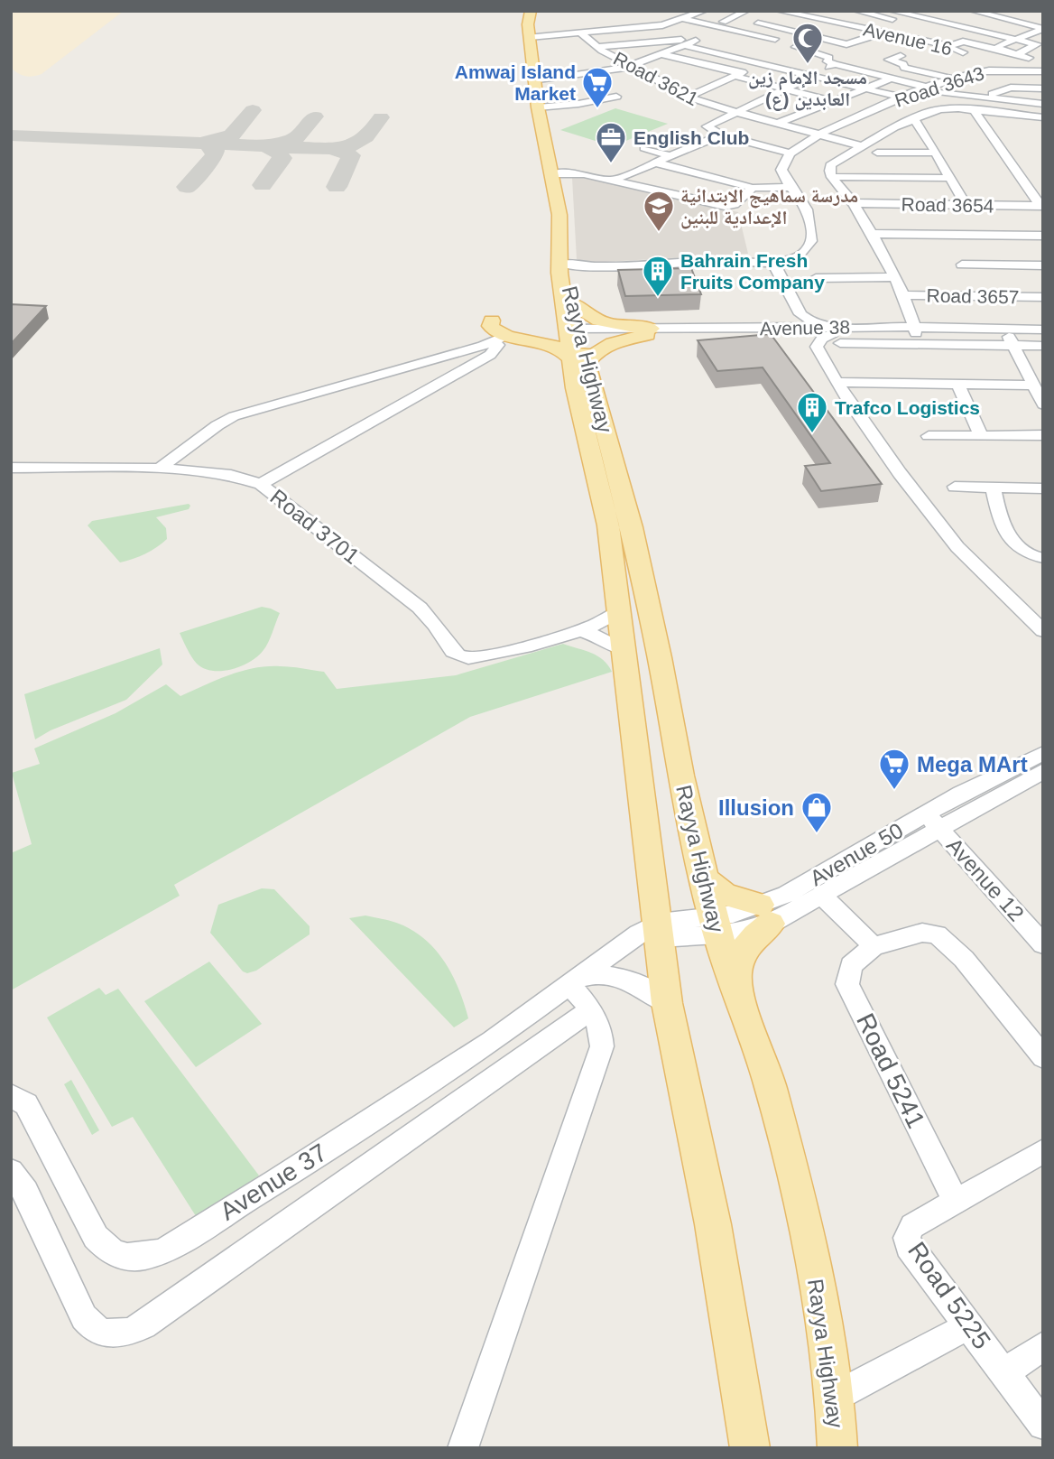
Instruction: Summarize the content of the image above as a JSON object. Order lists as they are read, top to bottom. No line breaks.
{"streets":{"main road":["Rayya Highway"],"street":["Avenue 16","Road 3621","Road 3643","Road 3654","Road 3657","Avenue 38","Road 3701","Avenue 50","Avenue 12","Road 5241","Avenue 37","Road 5225"]},"crossings":[["Road 3621","Road 3643"],["Avenue 38","Rayya Highway"],["Rayya Highway","Road 3701"],["Rayya Highway","Avenue 50"],["Rayya Highway","Avenue 37"],["Avenue 50","Avenue 12"],["Avenue 50","Avenue 37"],["Road 5241","Road 5225"]],"places":{"mosque":["مسجد الإمام زين العابدين (ع)"],"supermarket":["Amwaj Island Market","Mega MArt"],"office":["English Club"],"school or university":["مدرسة سماهيج الابتدائية الإعدادية للبنين"],"building":["Bahrain Fresh Fruits Company","Trafco Logistics"],"shop":["Illusion"]}}
